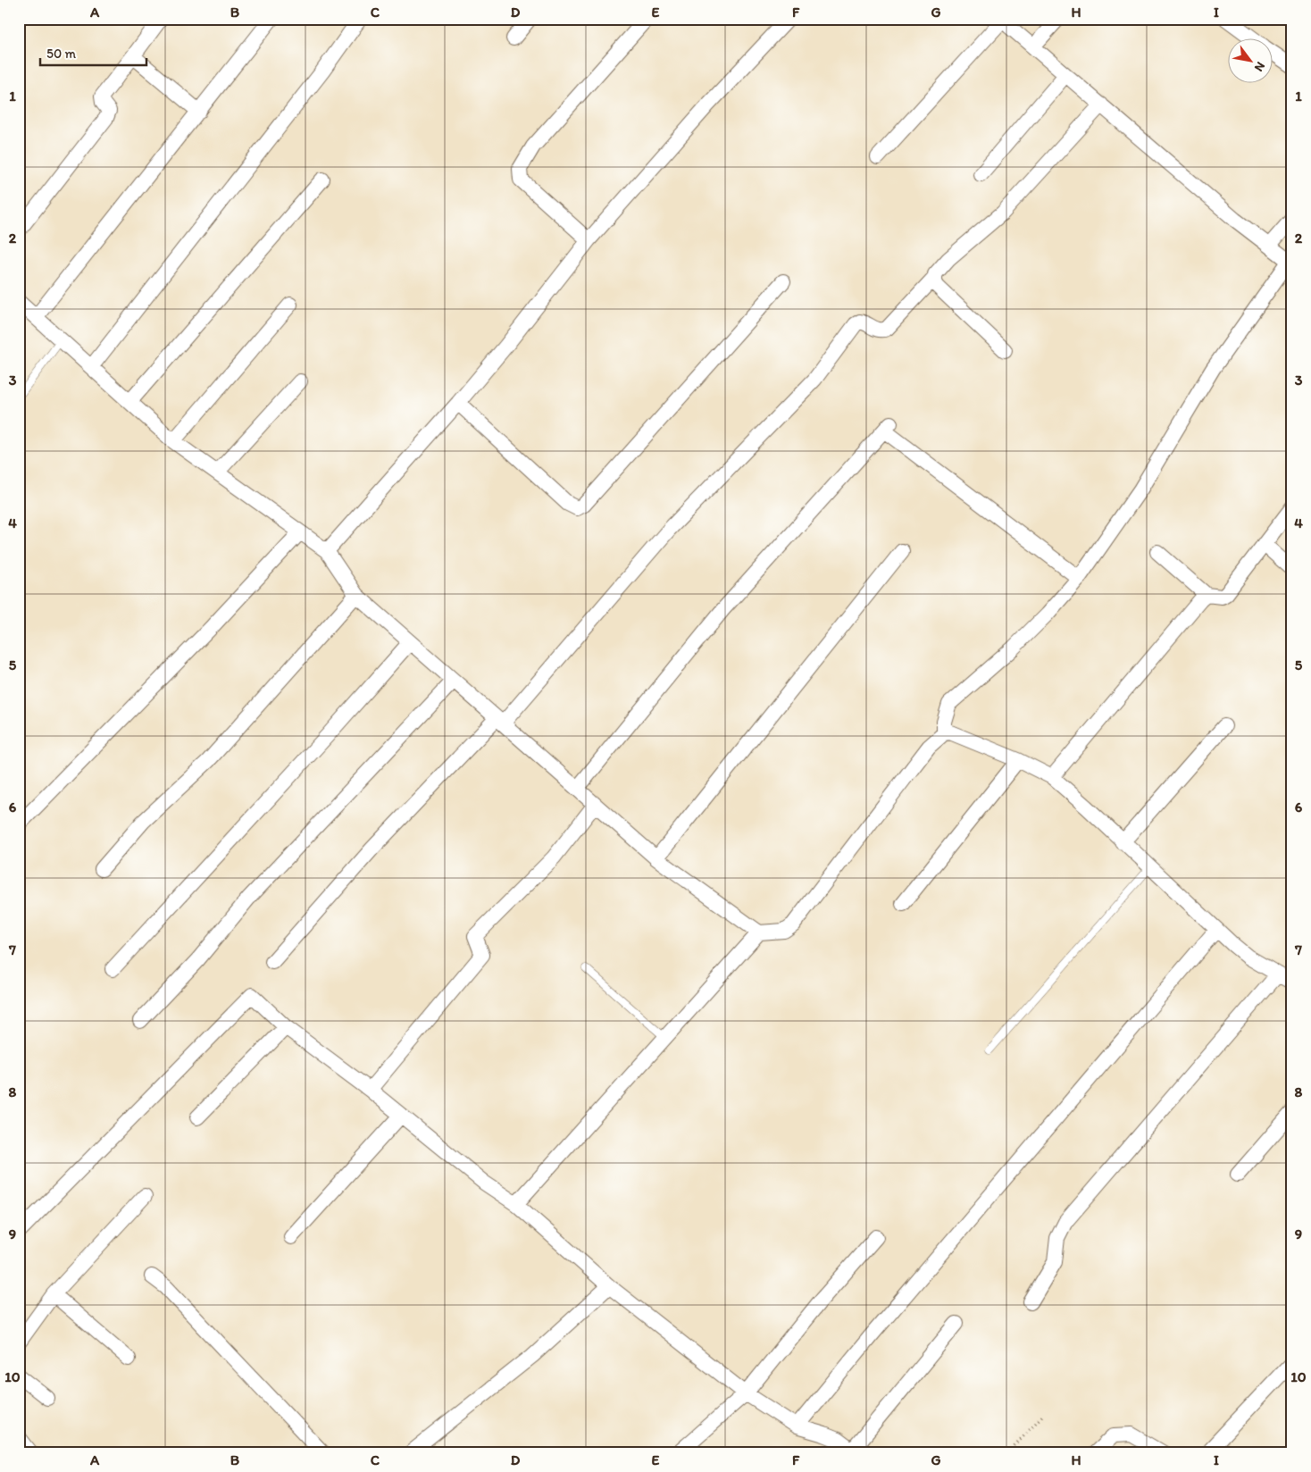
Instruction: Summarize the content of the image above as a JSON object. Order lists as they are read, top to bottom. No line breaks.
{"scale_bar":"50 m","north":"bottom right","grid":{"columns":["A","B","C","D","E","F","G","H","I"],"rows":["1","2","3","4","5","6","7","8","9","10"]}}
